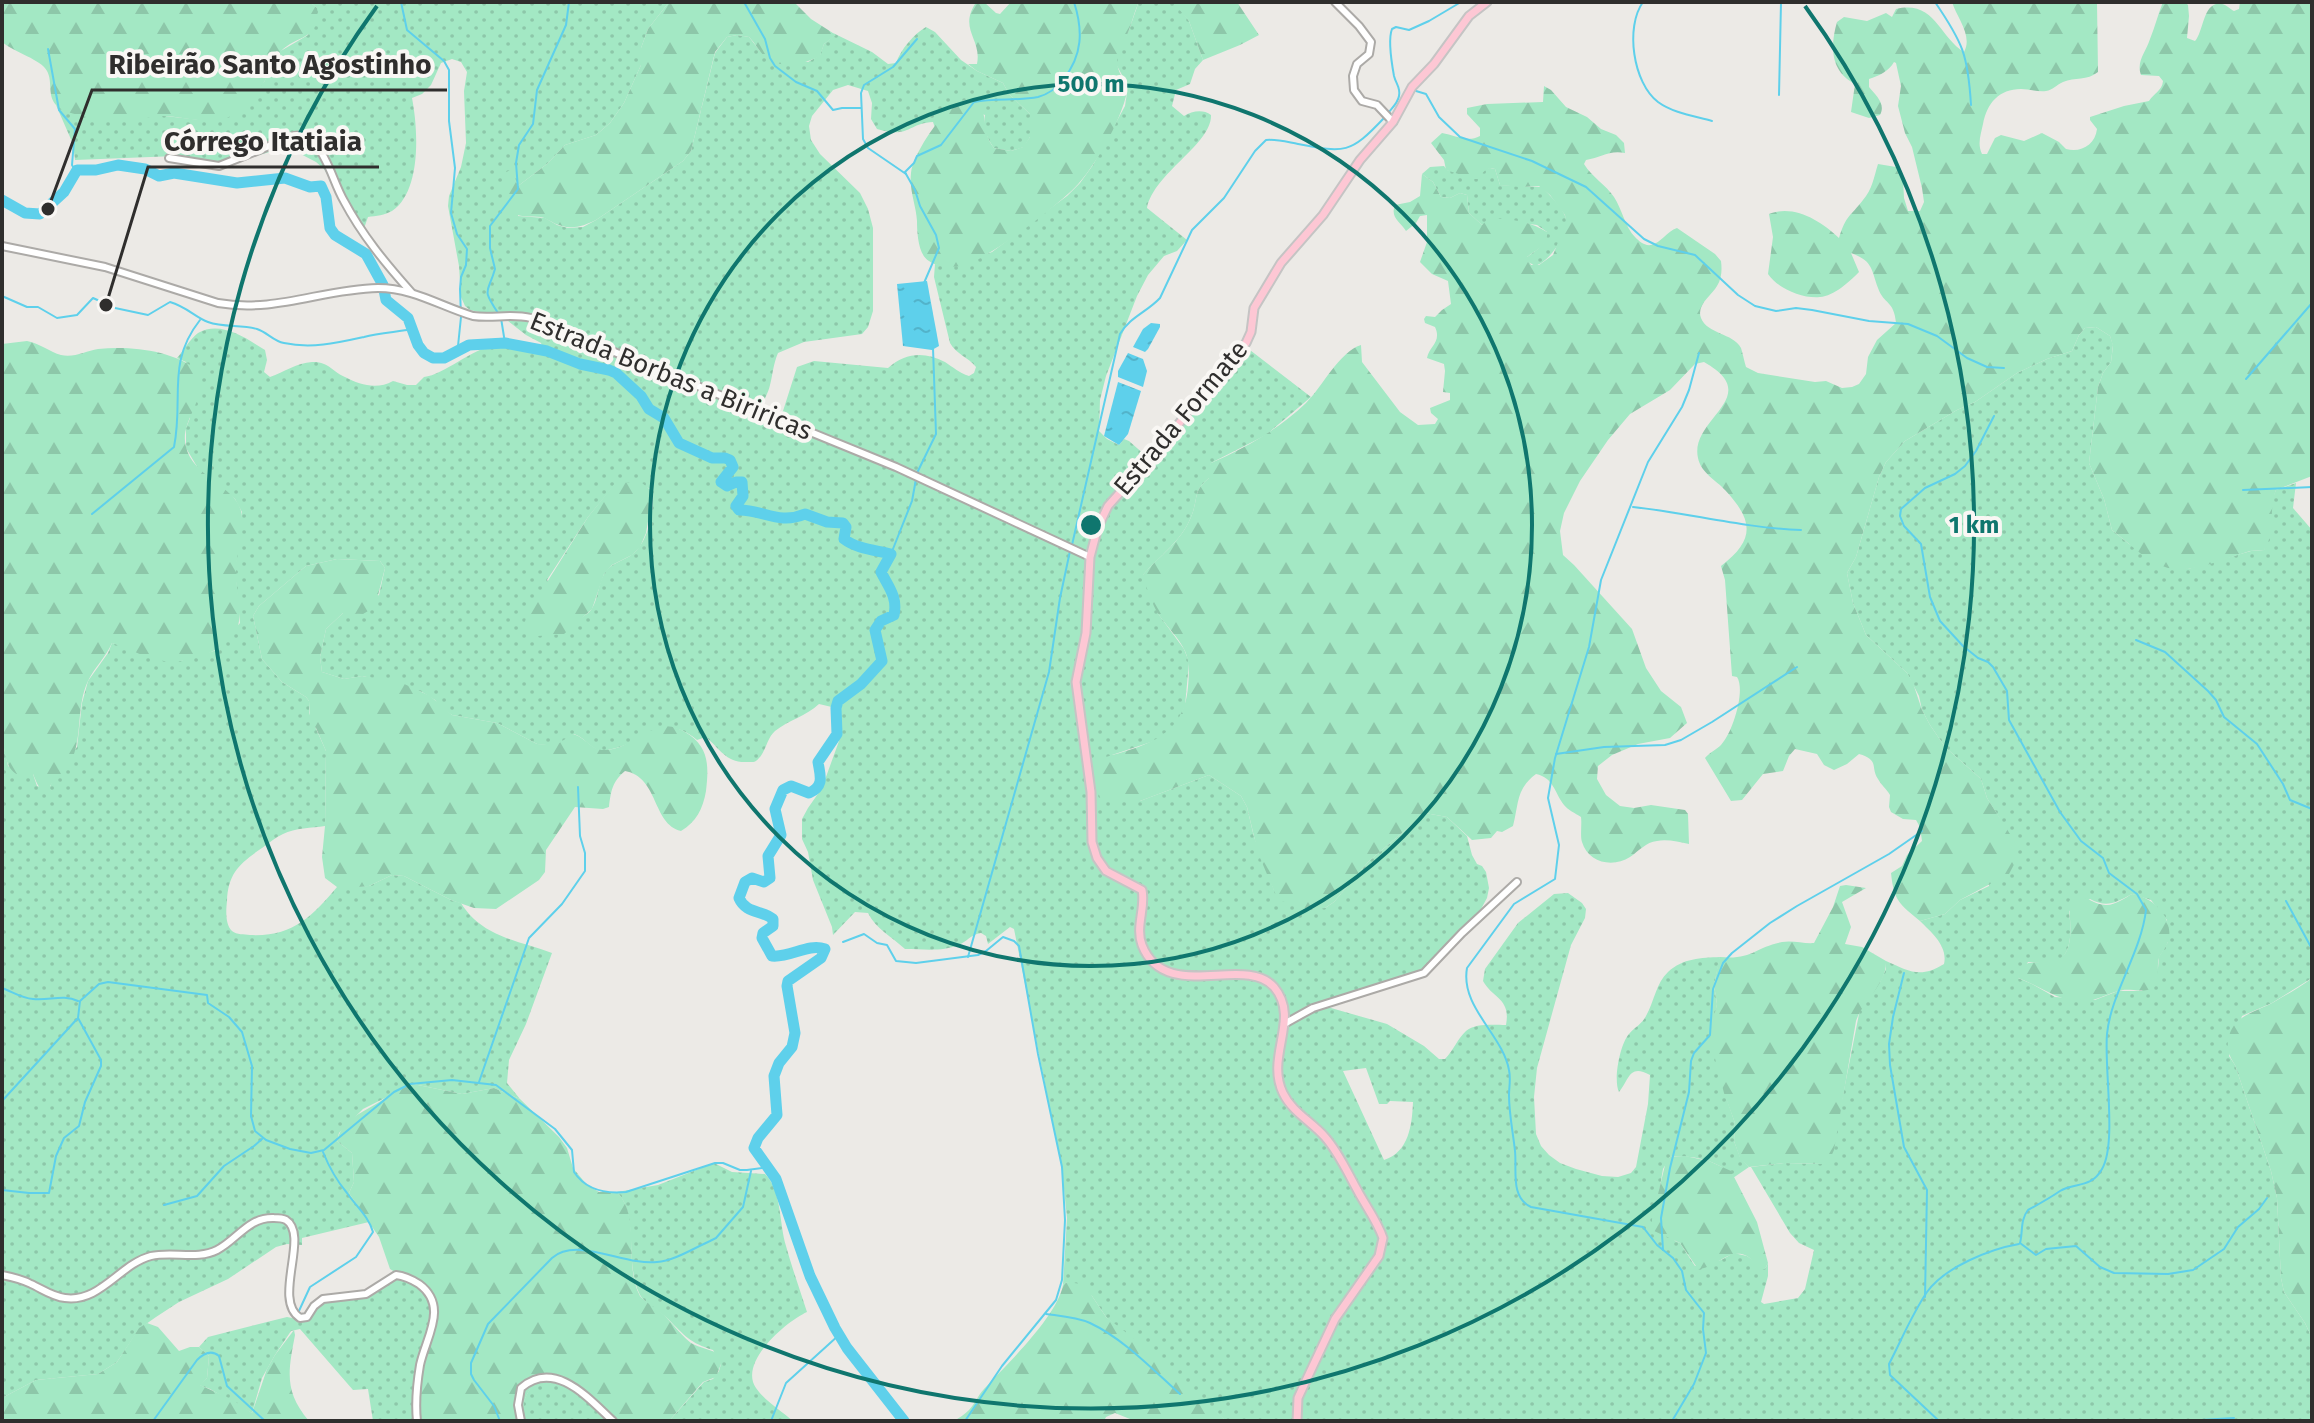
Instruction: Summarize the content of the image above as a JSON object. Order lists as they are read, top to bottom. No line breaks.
{"streets":{"main road":["Estrada Formate"],"street":["Estrada Borbas a Biriricas"]},"crossings":[["Estrada Borbas a Biriricas","Estrada Formate"]],"places":["Ribeirão Santo Agostinho","Córrego Itatiaia"],"rings":["500 m","1 km"]}
